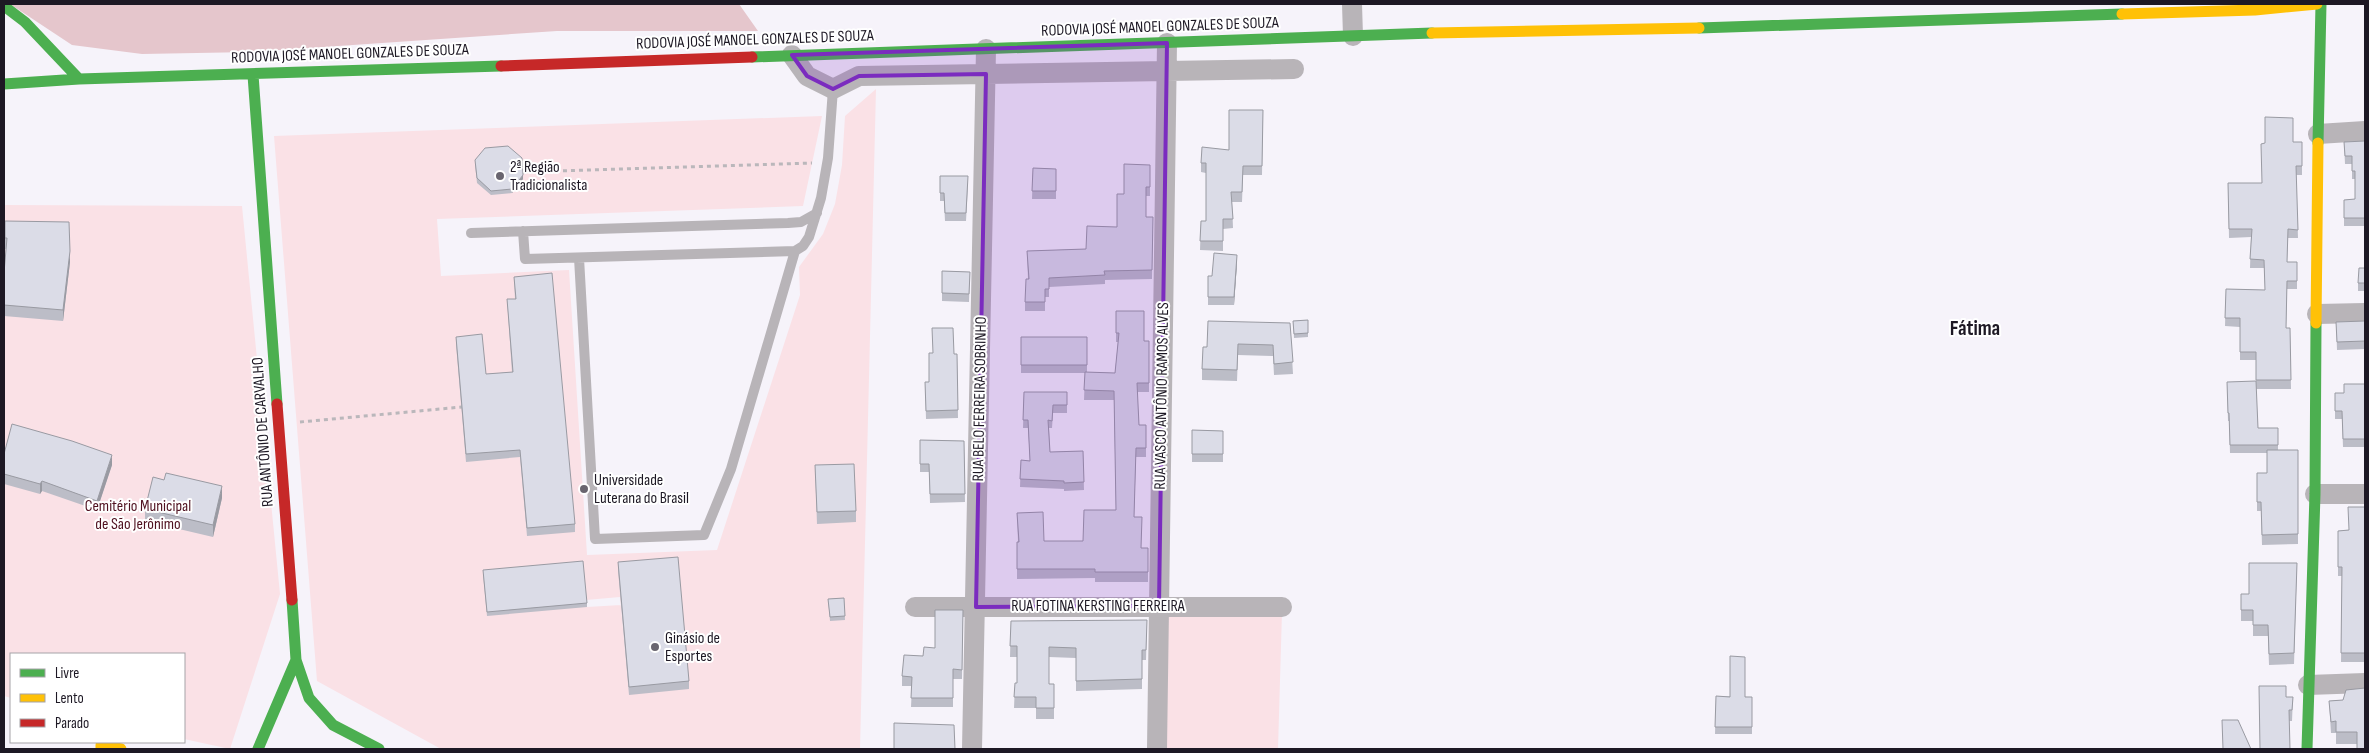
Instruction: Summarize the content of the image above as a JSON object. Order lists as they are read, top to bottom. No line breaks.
{"streets":{"main road":["RODOVIA JOSÉ MANOEL GONZALES DE SOUZA","RUA ANTÔNIO DE CARVALHO"],"street":["RUA VASCO ANTÔNIO RAMOS ALVES","RUA BELO FERREIRA SOBRINHO","RUA FOTINA KERSTING FERREIRA"]},"crossings":[["RODOVIA JOSÉ MANOEL GONZALES DE SOUZA","RUA VASCO ANTÔNIO RAMOS ALVES"],["RODOVIA JOSÉ MANOEL GONZALES DE SOUZA","RUA BELO FERREIRA SOBRINHO"],["RODOVIA JOSÉ MANOEL GONZALES DE SOUZA","RUA ANTÔNIO DE CARVALHO"],["RUA VASCO ANTÔNIO RAMOS ALVES","RUA FOTINA KERSTING FERREIRA"],["RUA BELO FERREIRA SOBRINHO","RUA FOTINA KERSTING FERREIRA"]],"districts":["Fátima"],"parks":["Cemitério Municipal de São Jerônimo"],"places":["2ª Região Tradicionalista","Universidade Luterana do Brasil","Ginásio de Esportes"],"legend":["Livre","Lento","Parado"]}
